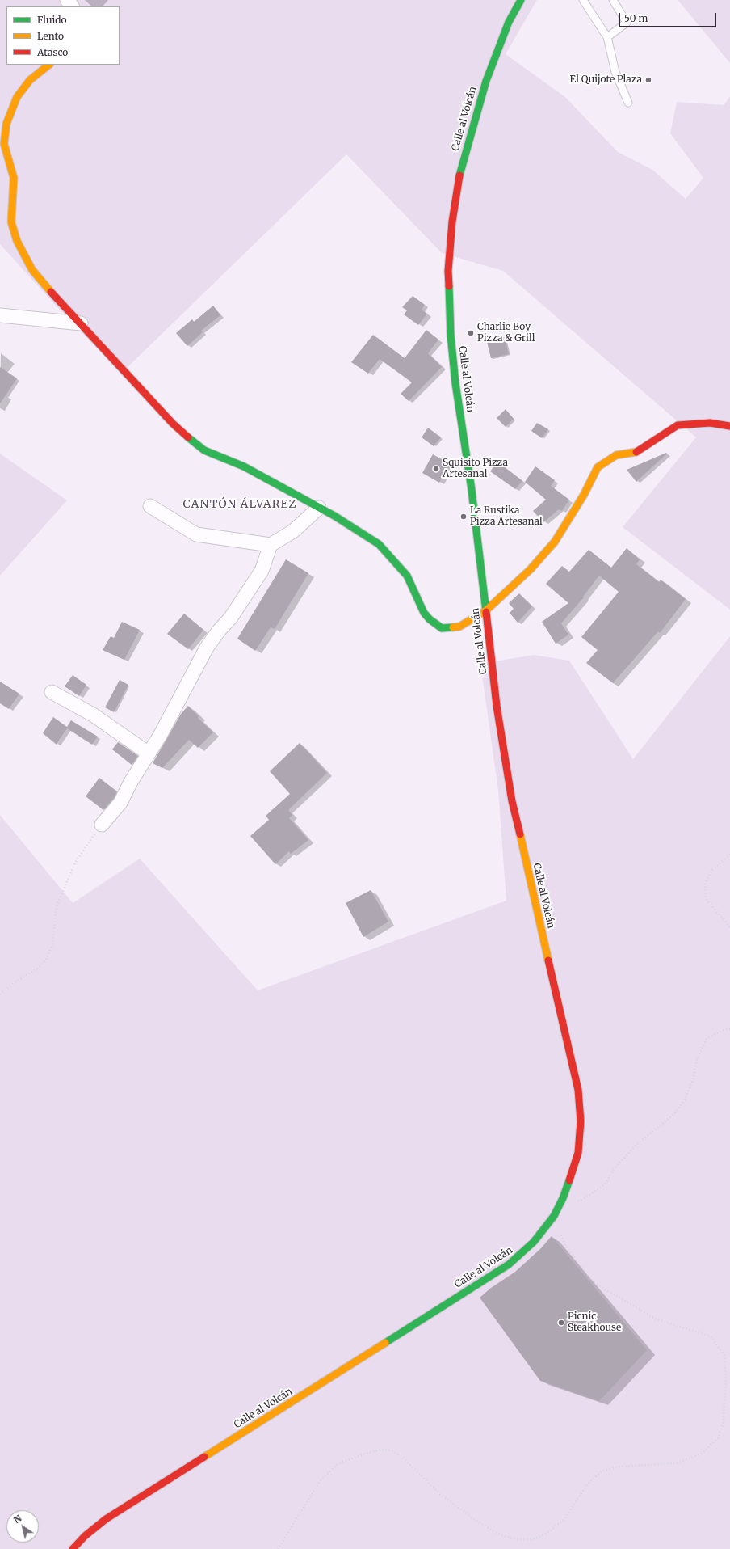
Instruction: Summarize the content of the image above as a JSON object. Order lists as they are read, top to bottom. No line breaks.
{"streets":{"street":["Calle al Volcán"]},"districts":["CANTÓN ÁLVAREZ"],"places":["El Quijote Plaza","Charlie Boy Pizza & Grill","Squisito Pizza Artesanal","La Rustika Pizza Artesanal","Picnic Steakhouse"],"legend":["Fluido","Lento","Atasco"],"scale_bar":"50 m","north":"top left"}
